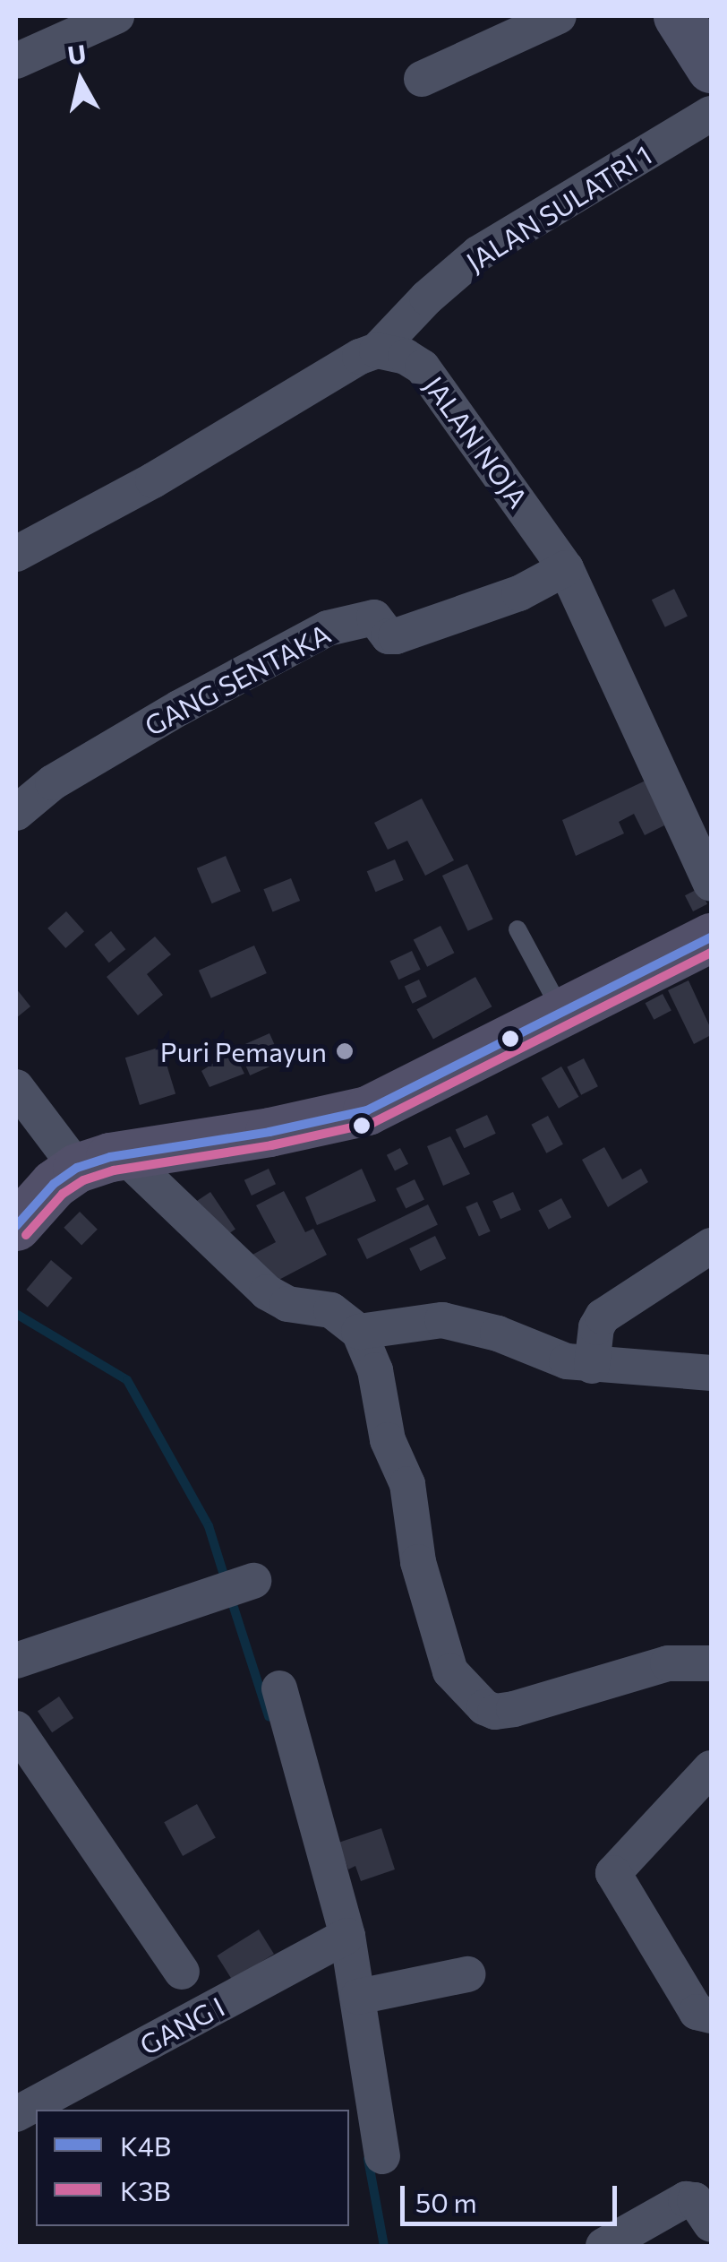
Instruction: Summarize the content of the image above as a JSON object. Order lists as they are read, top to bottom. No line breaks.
{"streets":{"street":["JALAN SULATRI 1","JALAN NOJA","GANG SENTAKA","GANG I"]},"crossings":[["JALAN SULATRI 1","JALAN NOJA"],["JALAN NOJA","GANG SENTAKA"]],"places":["Puri Pemayun"],"lines":["transit line K4B","transit line K3B"],"legend":["K4B","K3B"],"scale_bar":"50 m","north":"top"}
